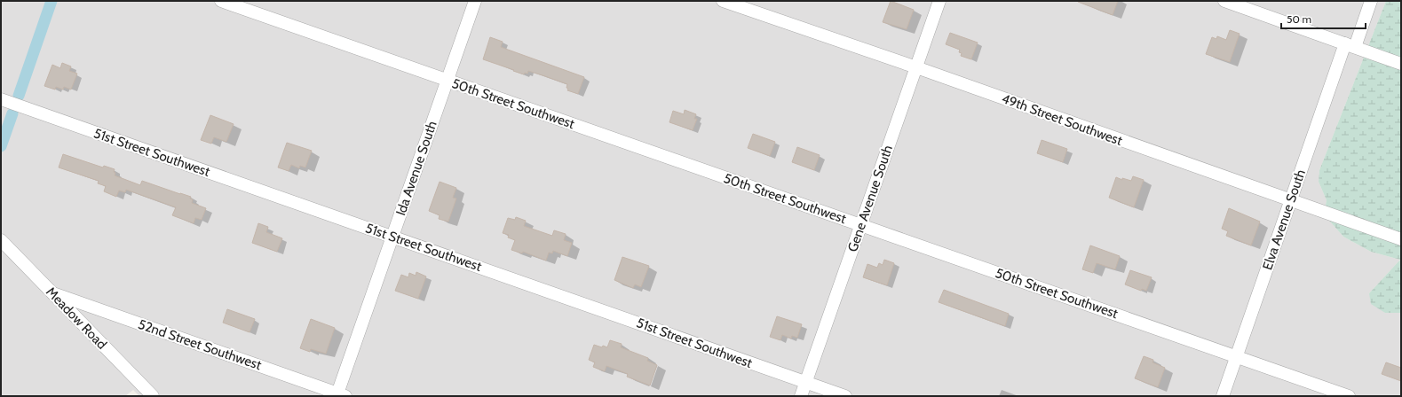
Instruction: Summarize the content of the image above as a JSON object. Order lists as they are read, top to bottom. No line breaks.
{"streets":{"street":["50th Street Southwest","49th Street Southwest","51st Street Southwest","Ida Avenue South","Gene Avenue South","Elva Avenue South","Meadow Road","52nd Street Southwest"]},"crossings":[["50th Street Southwest","Ida Avenue South"],["50th Street Southwest","Gene Avenue South"],["50th Street Southwest","Elva Avenue South"],["49th Street Southwest","Gene Avenue South"],["49th Street Southwest","Elva Avenue South"],["51st Street Southwest","Ida Avenue South"],["51st Street Southwest","Gene Avenue South"],["Ida Avenue South","52nd Street Southwest"],["Meadow Road","52nd Street Southwest"]],"scale_bar":"50 m"}
